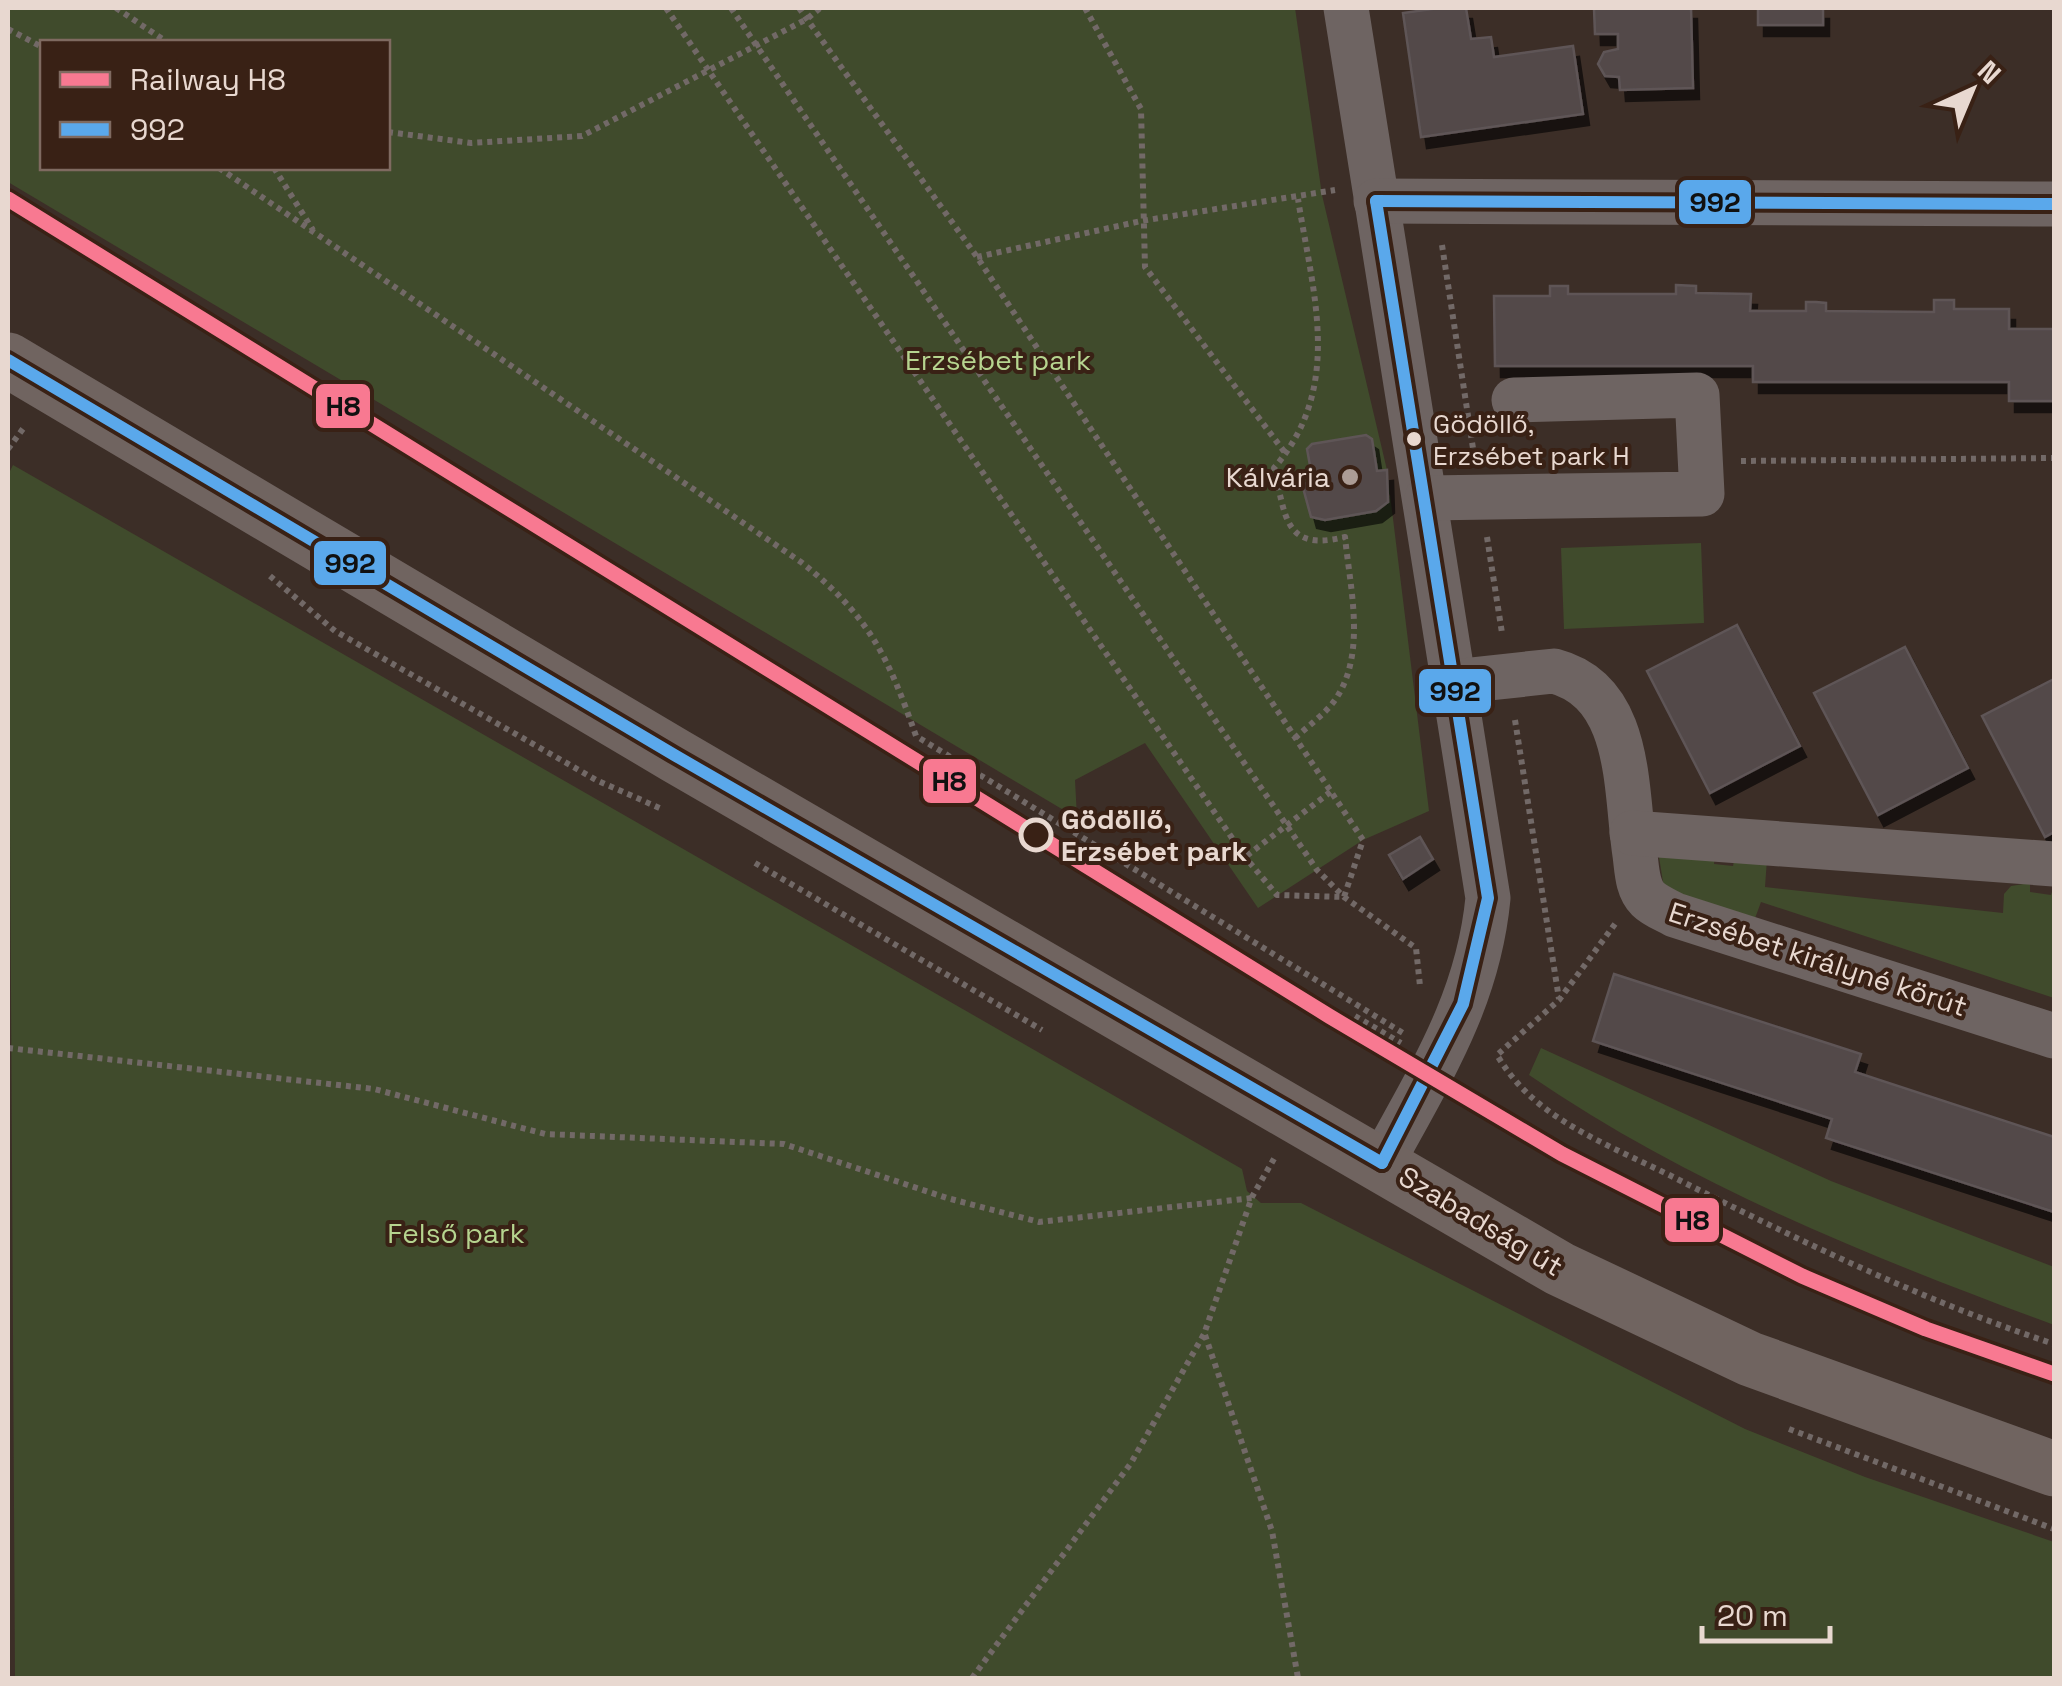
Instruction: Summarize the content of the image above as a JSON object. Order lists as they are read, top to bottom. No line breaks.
{"streets":{"main road":["Szabadság út"],"street":["Erzsébet királyné körút"]},"parks":["Erzsébet park","Felső park"],"places":["Gödöllő, Erzsébet park H","Kálvária","Gödöllő, Erzsébet park"],"lines":["rail line H8","transit line 992"],"legend":["Railway H8","992"],"scale_bar":"20 m","north":"top right"}
